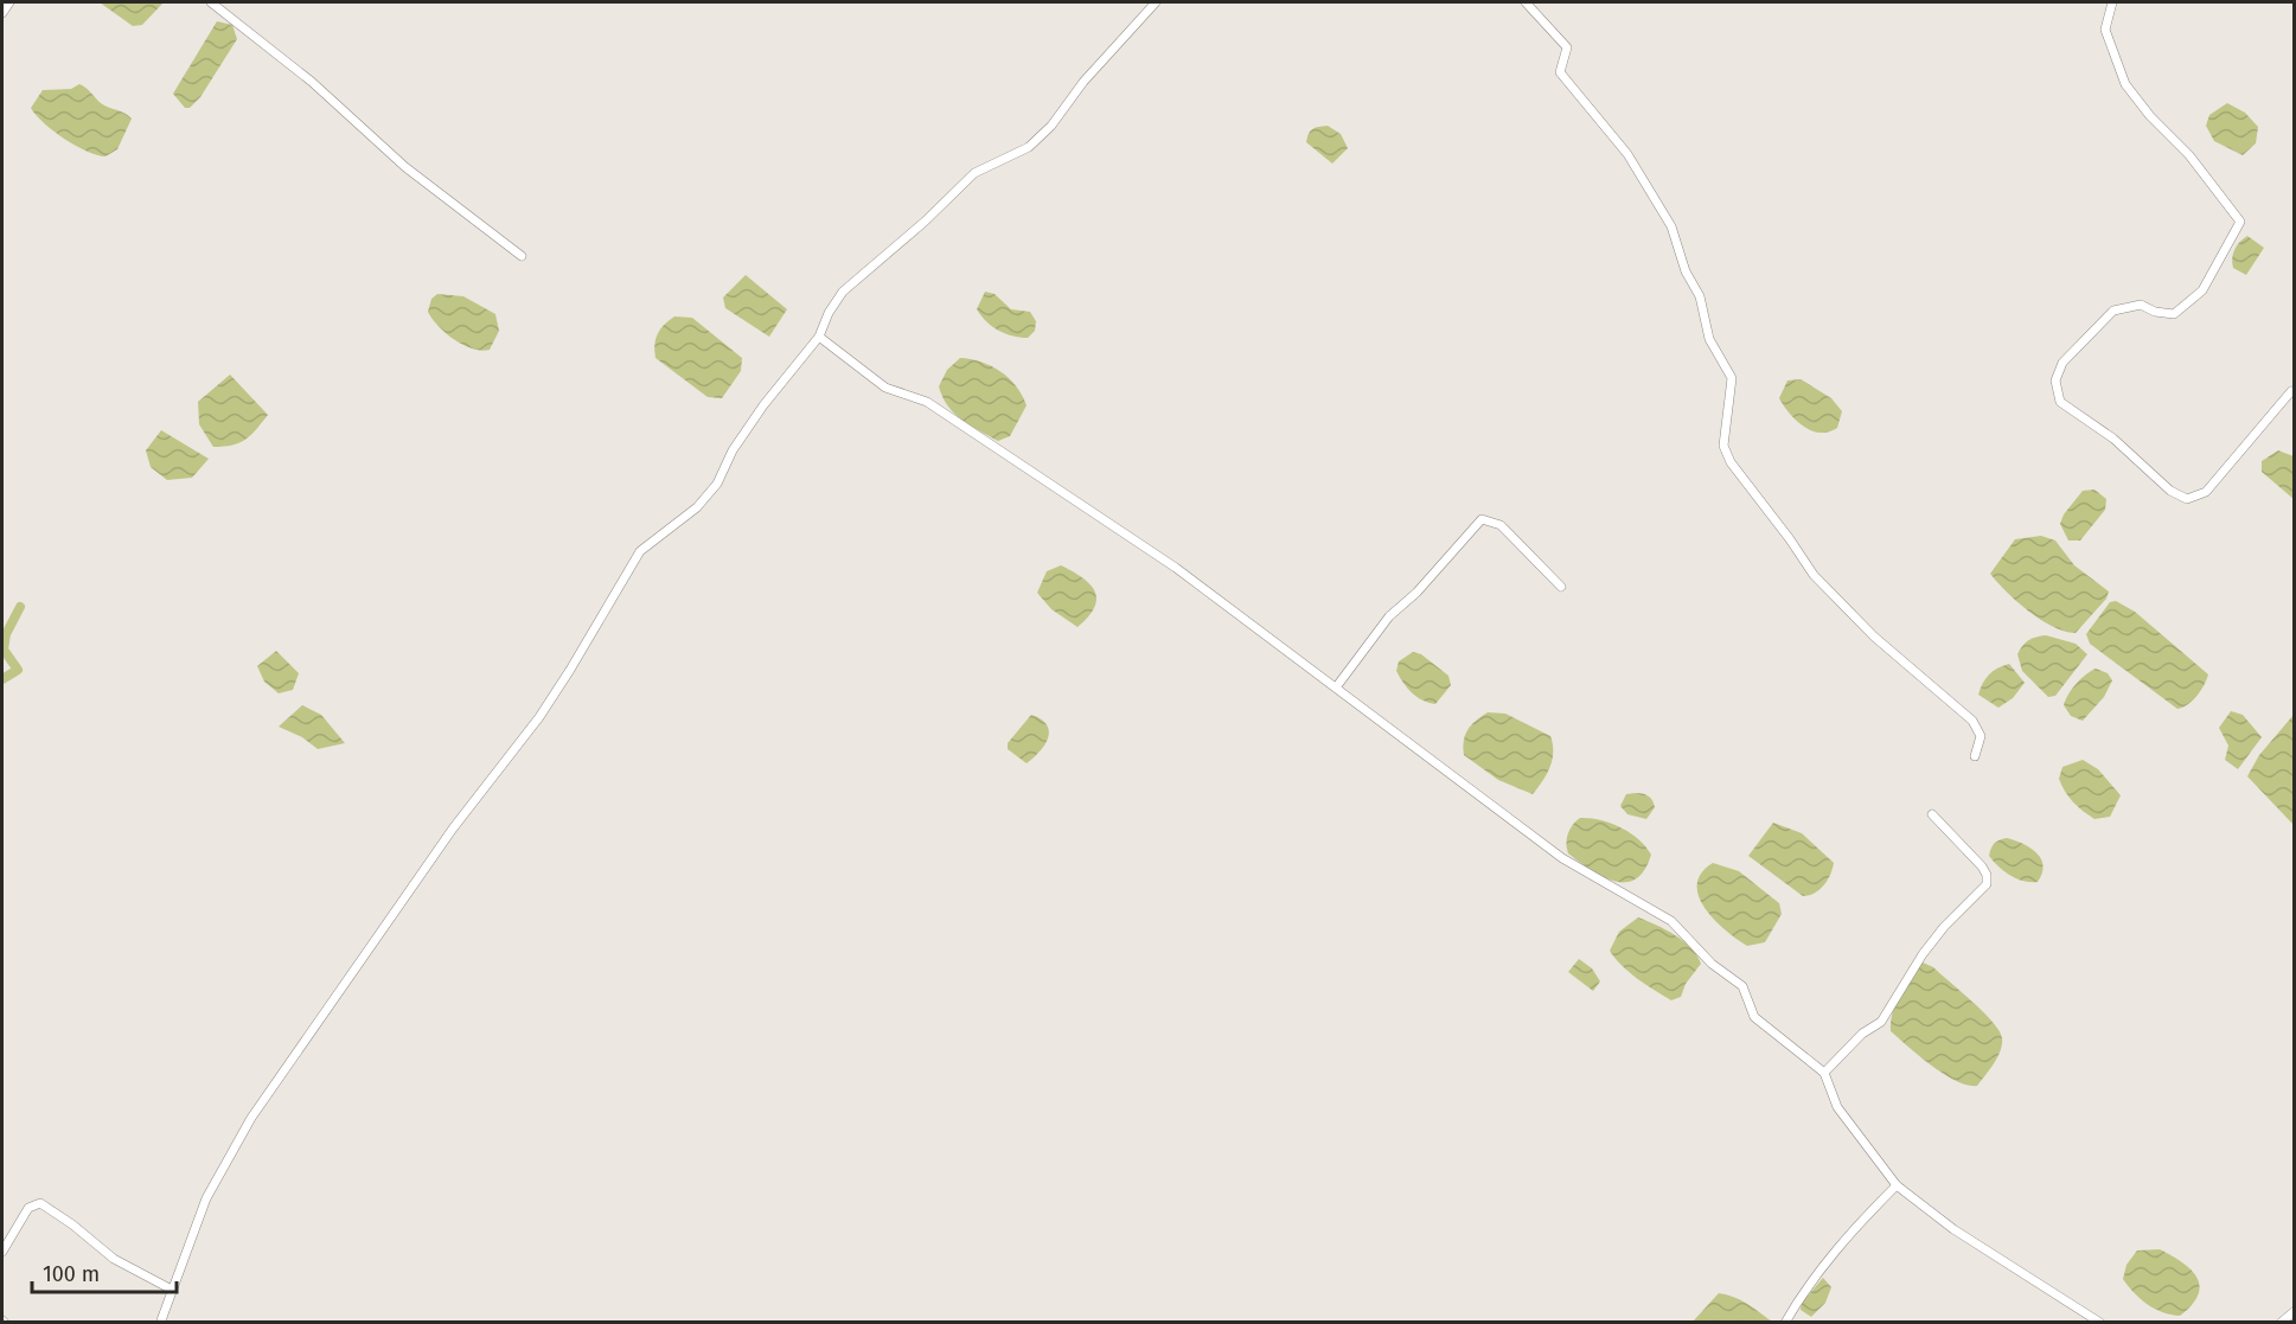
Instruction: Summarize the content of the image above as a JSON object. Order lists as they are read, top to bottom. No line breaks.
{"scale_bar":"100 m"}
